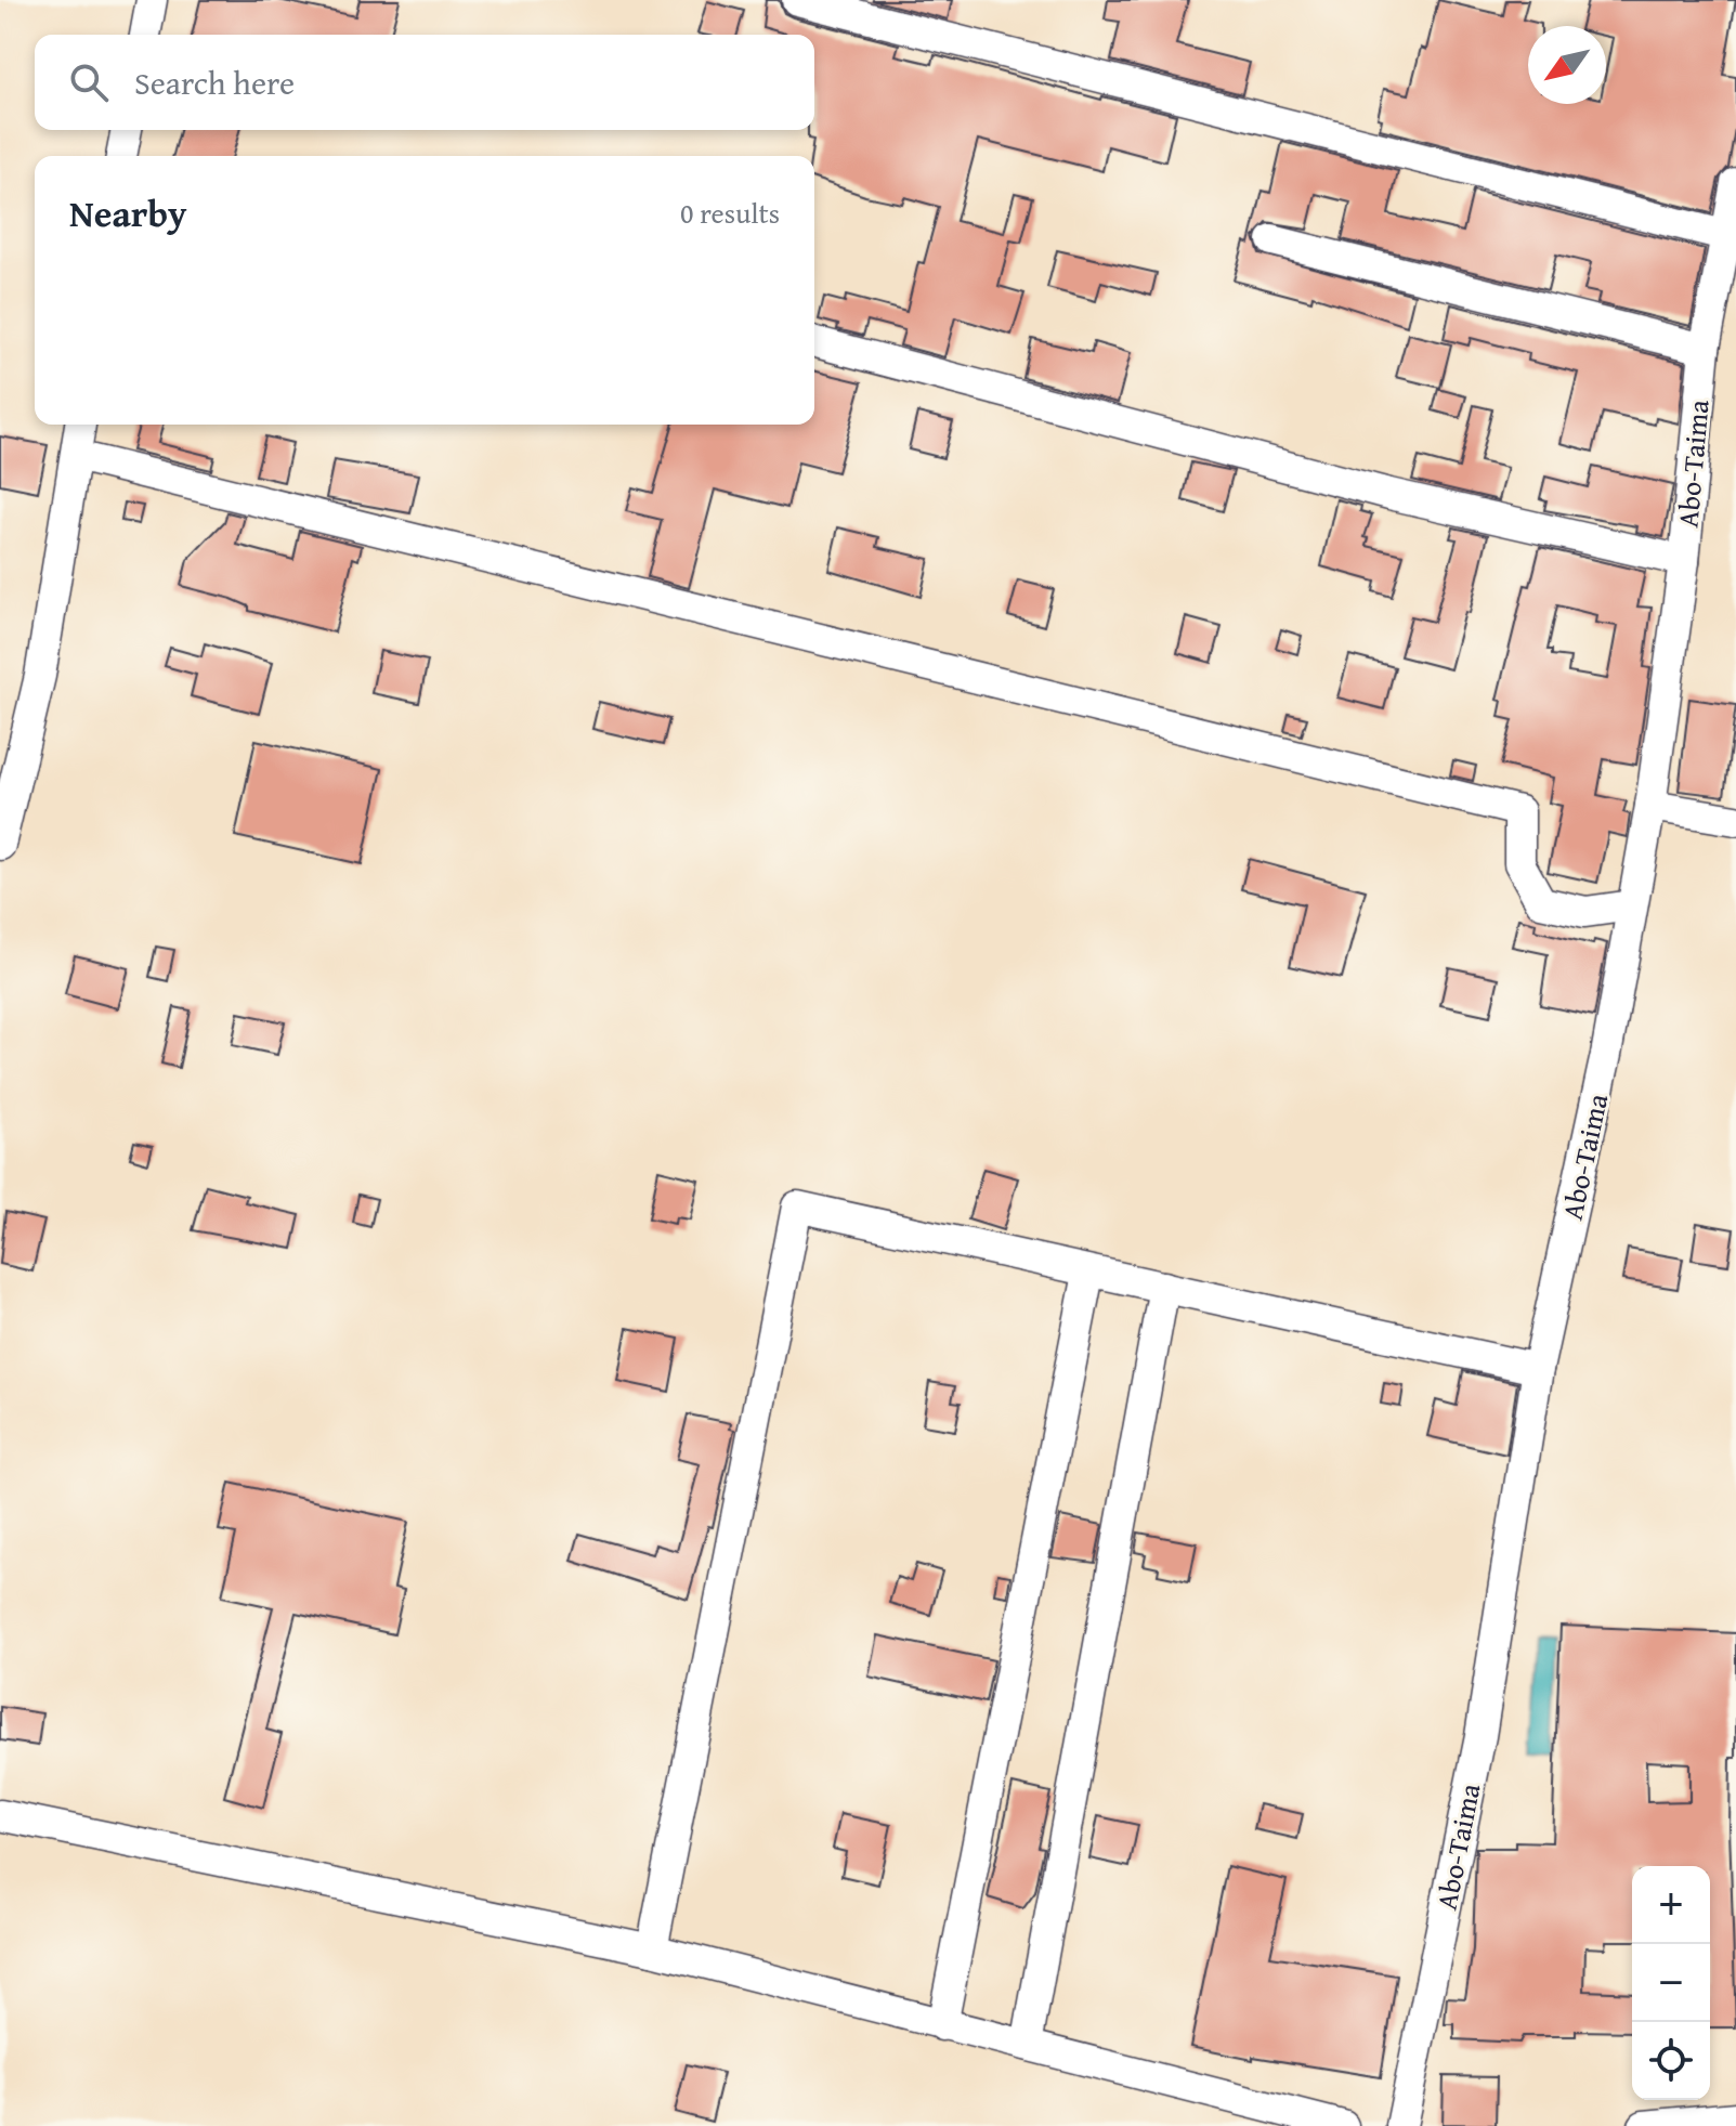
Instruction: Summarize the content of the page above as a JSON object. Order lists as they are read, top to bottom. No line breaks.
{"streets":{"street":["Abo-Taima"]},"north":"bottom left","page":{"search":"Search here","heading":["Nearby","0 results"],"map_buttons":["+","−"]}}
